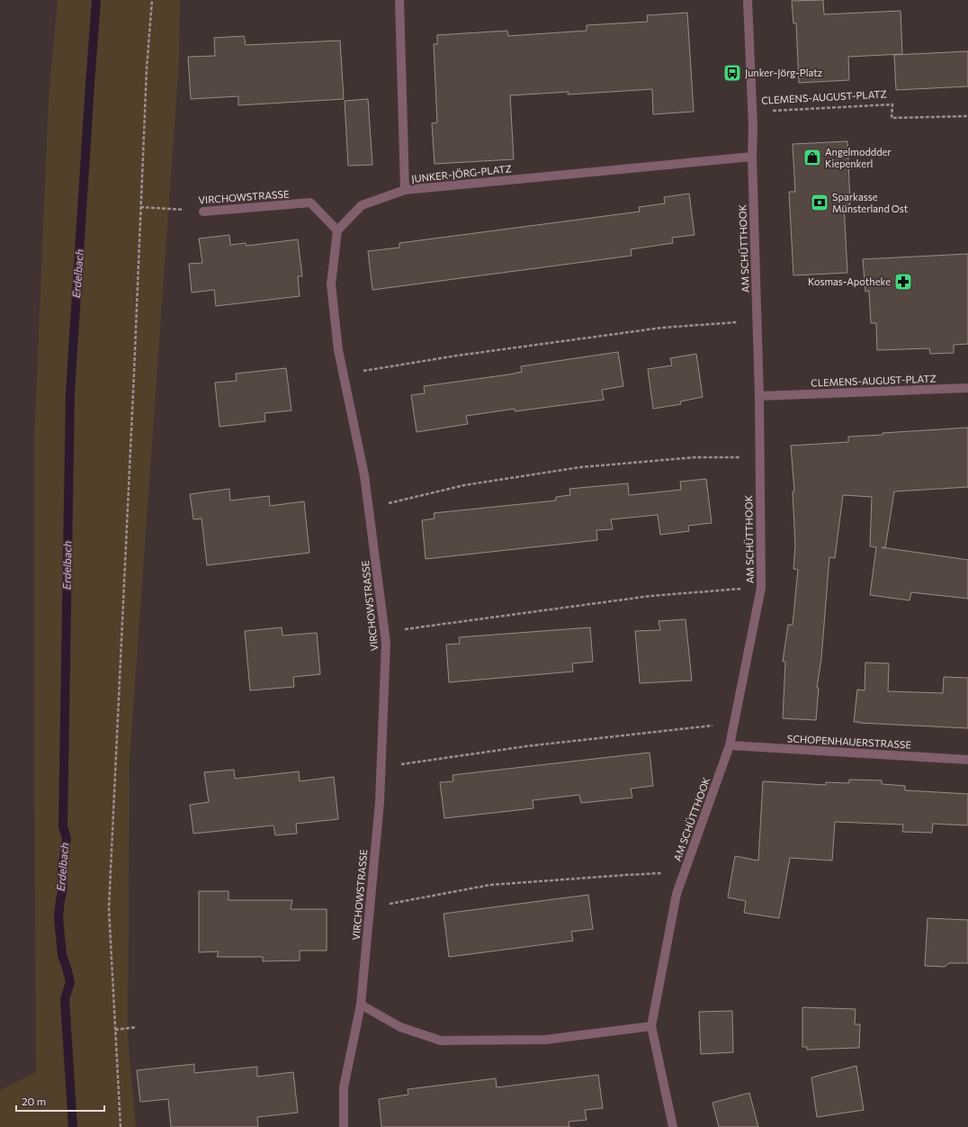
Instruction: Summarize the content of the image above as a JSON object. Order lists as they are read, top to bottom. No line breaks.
{"streets":{"street":["CLEMENS-AUGUST-PLATZ","JUNKER-JÖRG-PLATZ","VIRCHOWSTRASSE","AM SCHÜTTHOOK","SCHOPENHAUERSTRASSE"]},"crossings":[["CLEMENS-AUGUST-PLATZ","AM SCHÜTTHOOK"],["JUNKER-JÖRG-PLATZ","AM SCHÜTTHOOK"],["AM SCHÜTTHOOK","SCHOPENHAUERSTRASSE"]],"water":["Erdelbach"],"places":{"bus stop":["Junker-Jörg-Platz"],"shop":["Angelmoddder Kiepenkerl"],"bank":["Sparkasse Münsterland Ost"],"pharmacy":["Kosmas-Apotheke"]},"scale_bar":"20 m"}
